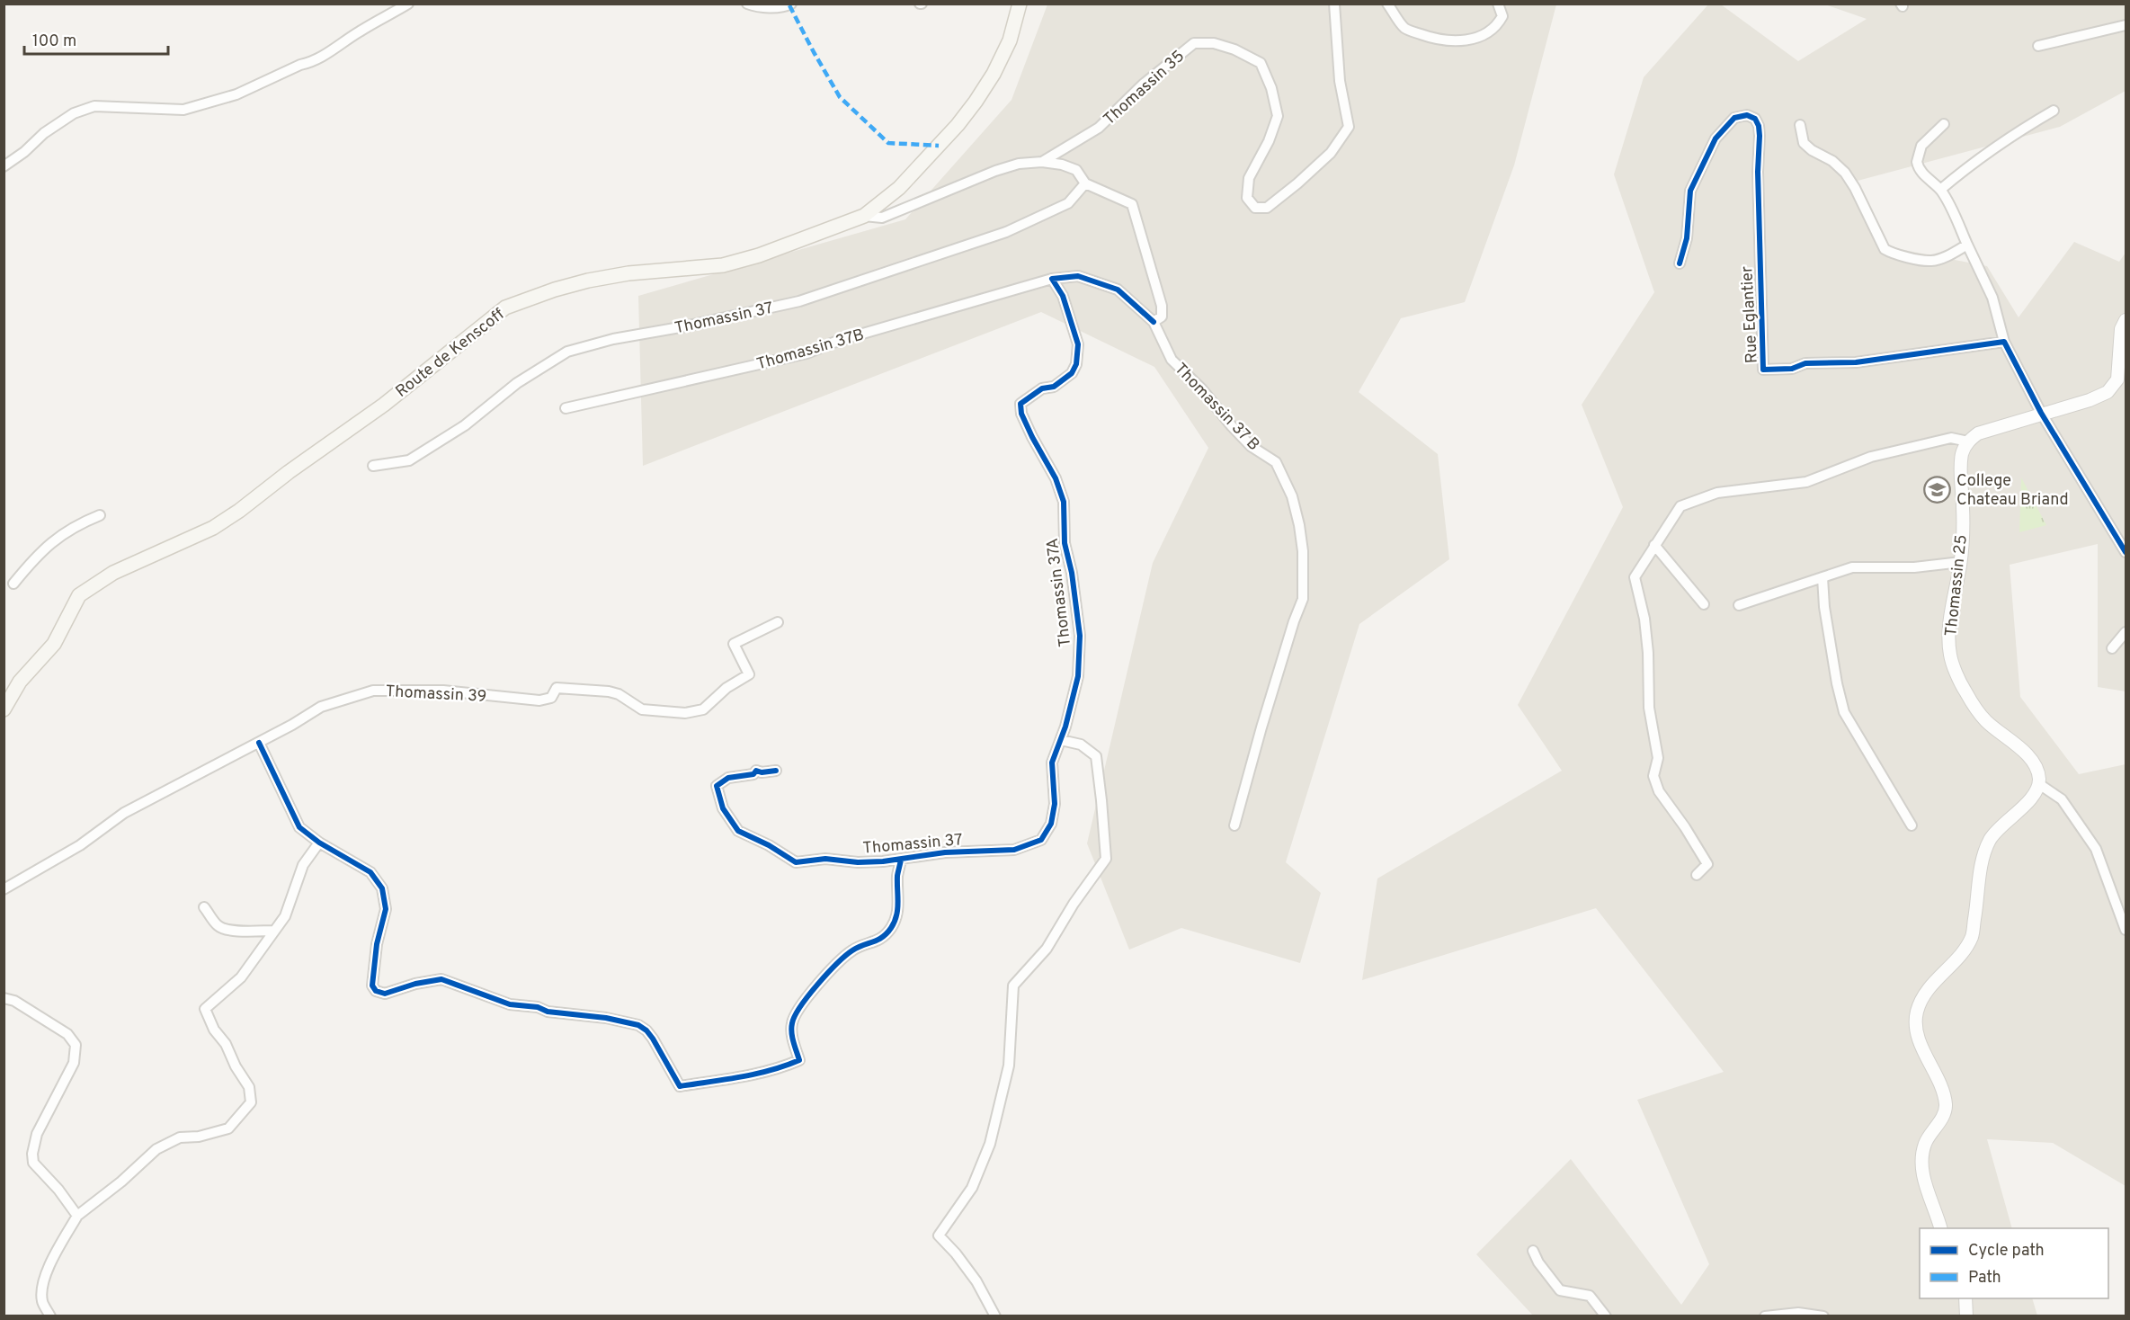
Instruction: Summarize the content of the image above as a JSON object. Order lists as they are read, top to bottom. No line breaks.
{"streets":{"main road":["Route de Kenscoff"],"street":["Thomassin 35","Rue Eglantier","Thomassin 37","Thomassin 37B","Thomassin 37 B","Thomassin 25","Thomassin 37A","Thomassin 39"]},"crossings":[["Thomassin 37","Thomassin 37A"],["Thomassin 37B","Thomassin 37A"]],"places":{"school or university":["College Chateau Briand"]},"legend":["Cycle path","Path"],"scale_bar":"100 m"}
